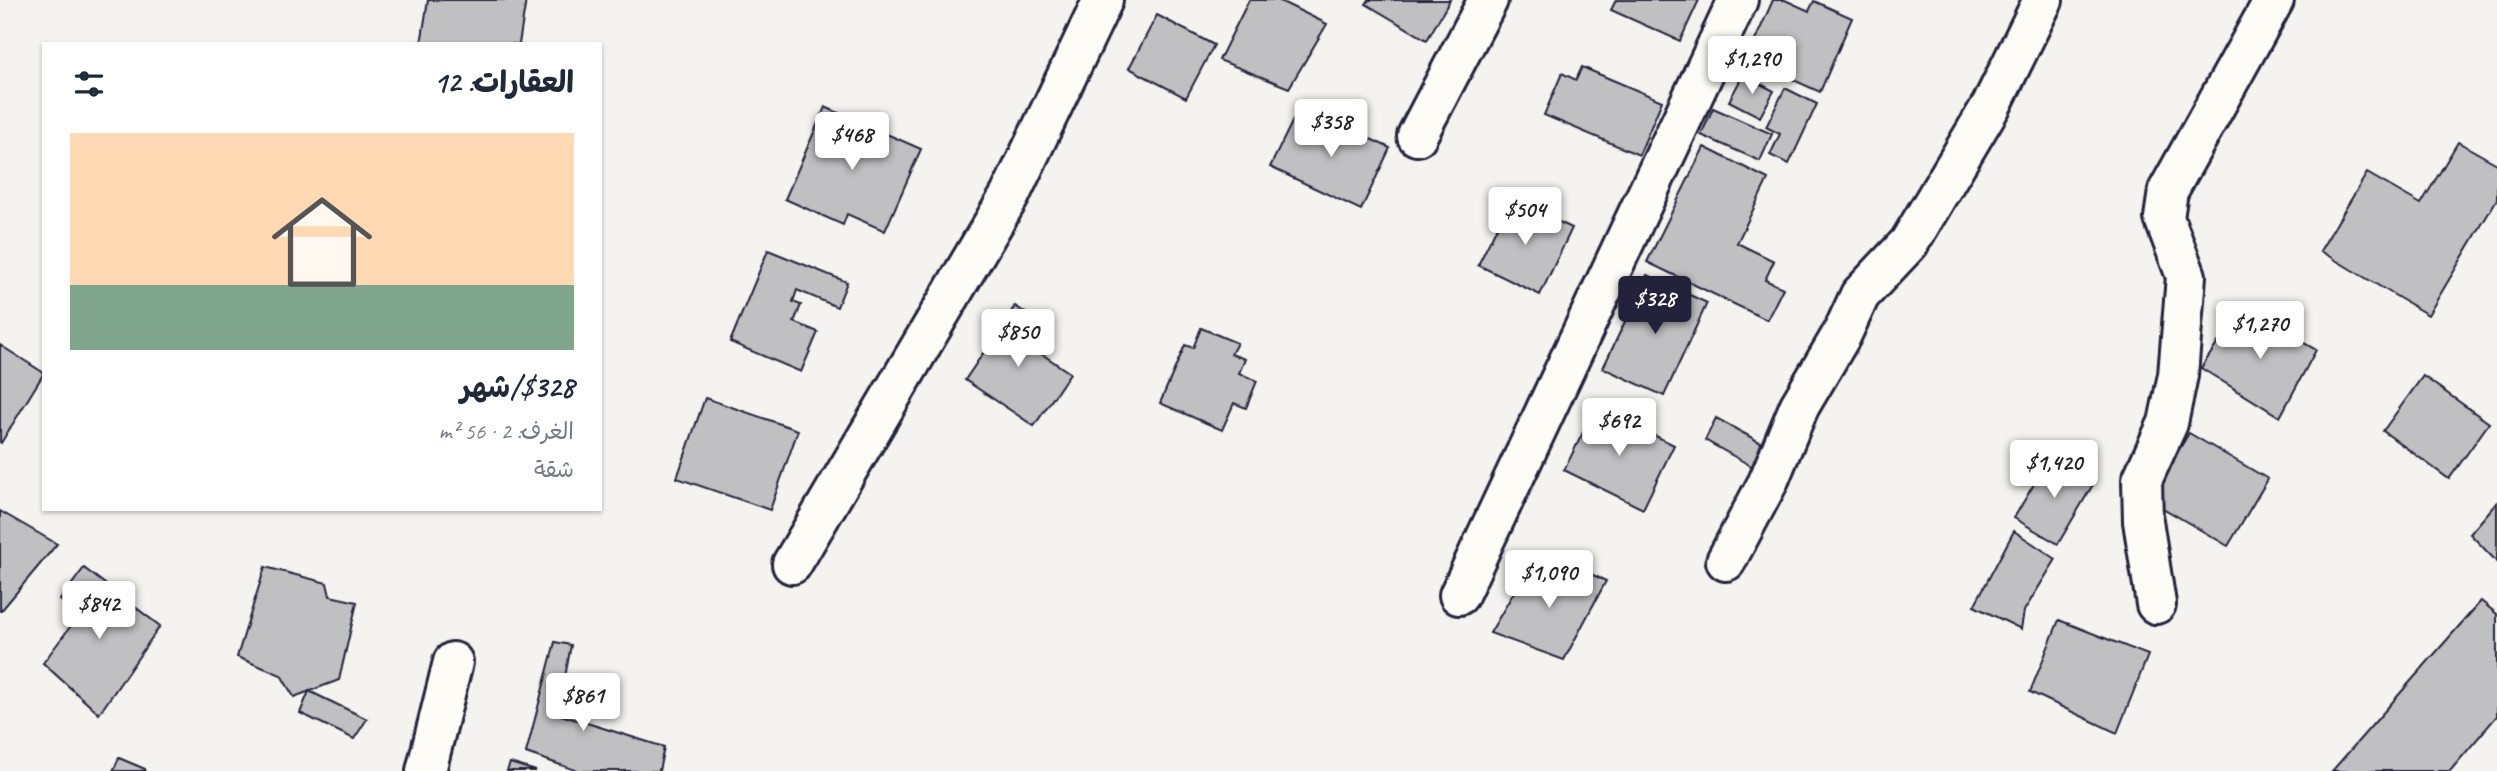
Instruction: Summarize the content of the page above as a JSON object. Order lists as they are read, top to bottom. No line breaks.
{"page":{"price":["$1,290","$358","$468","$504","$328","$1,270","$850","$692","$1,420","$1,090","$842","$861"],"heading":"العقارات: 12","list":[{"name":"$328/شهر","note":"الغرف: 2 · 56 m² · شقة"}]}}
